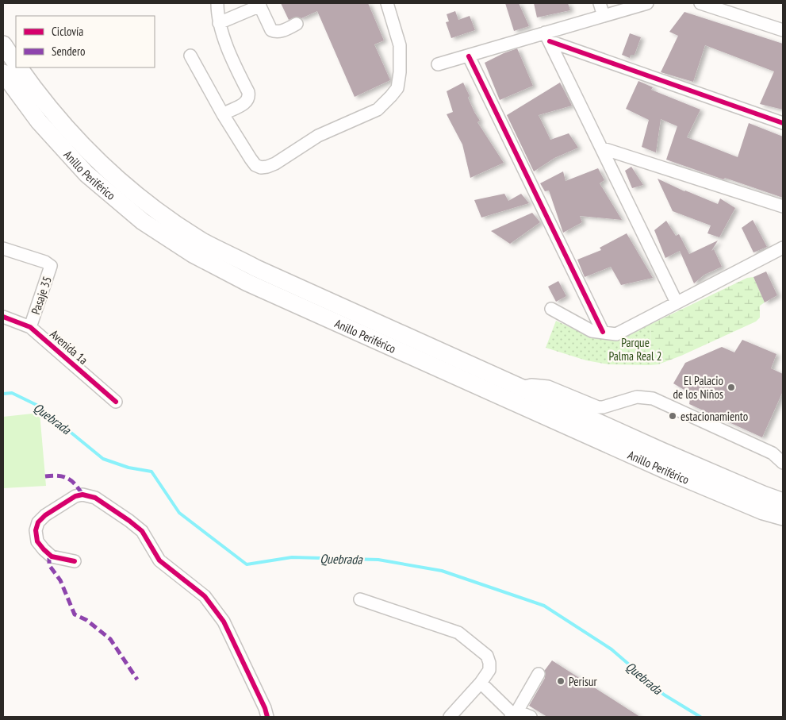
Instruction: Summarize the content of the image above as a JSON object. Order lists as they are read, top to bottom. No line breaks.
{"streets":{"highway":["Anillo Periférico"],"street":["Pasaje 35","Avenida 1a"]},"crossings":[["Pasaje 35","Avenida 1a"]],"water":["Quebrada"],"parks":["Parque Palma Real 2"],"places":["El Palacio de los Niños","estacionamiento","Perisur"],"legend":["Ciclovía","Sendero"]}
